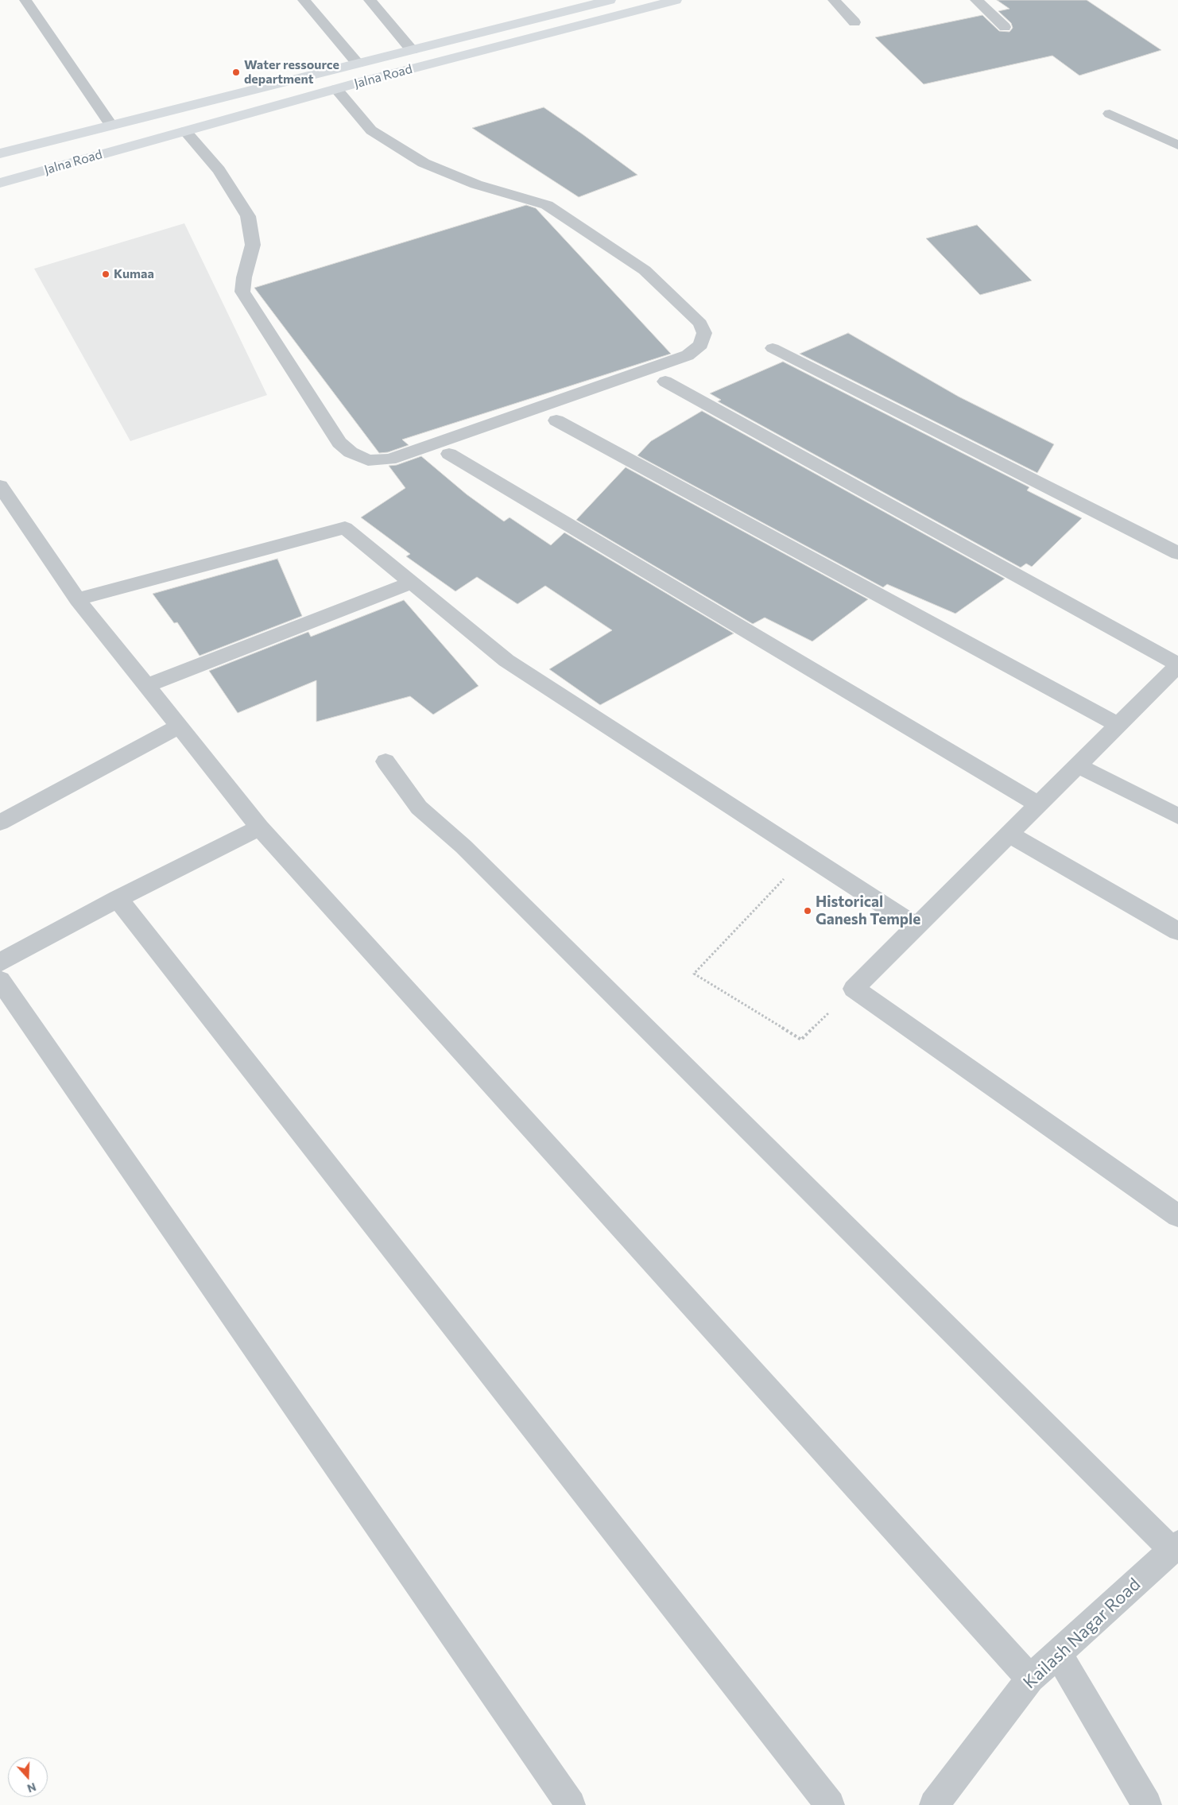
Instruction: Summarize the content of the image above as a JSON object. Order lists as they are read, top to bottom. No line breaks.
{"streets":{"highway":["Jalna Road"],"street":["Kailash Nagar Road"]},"places":["Water ressource department","Kumaa","Historical Ganesh Temple"],"north":"bottom"}
